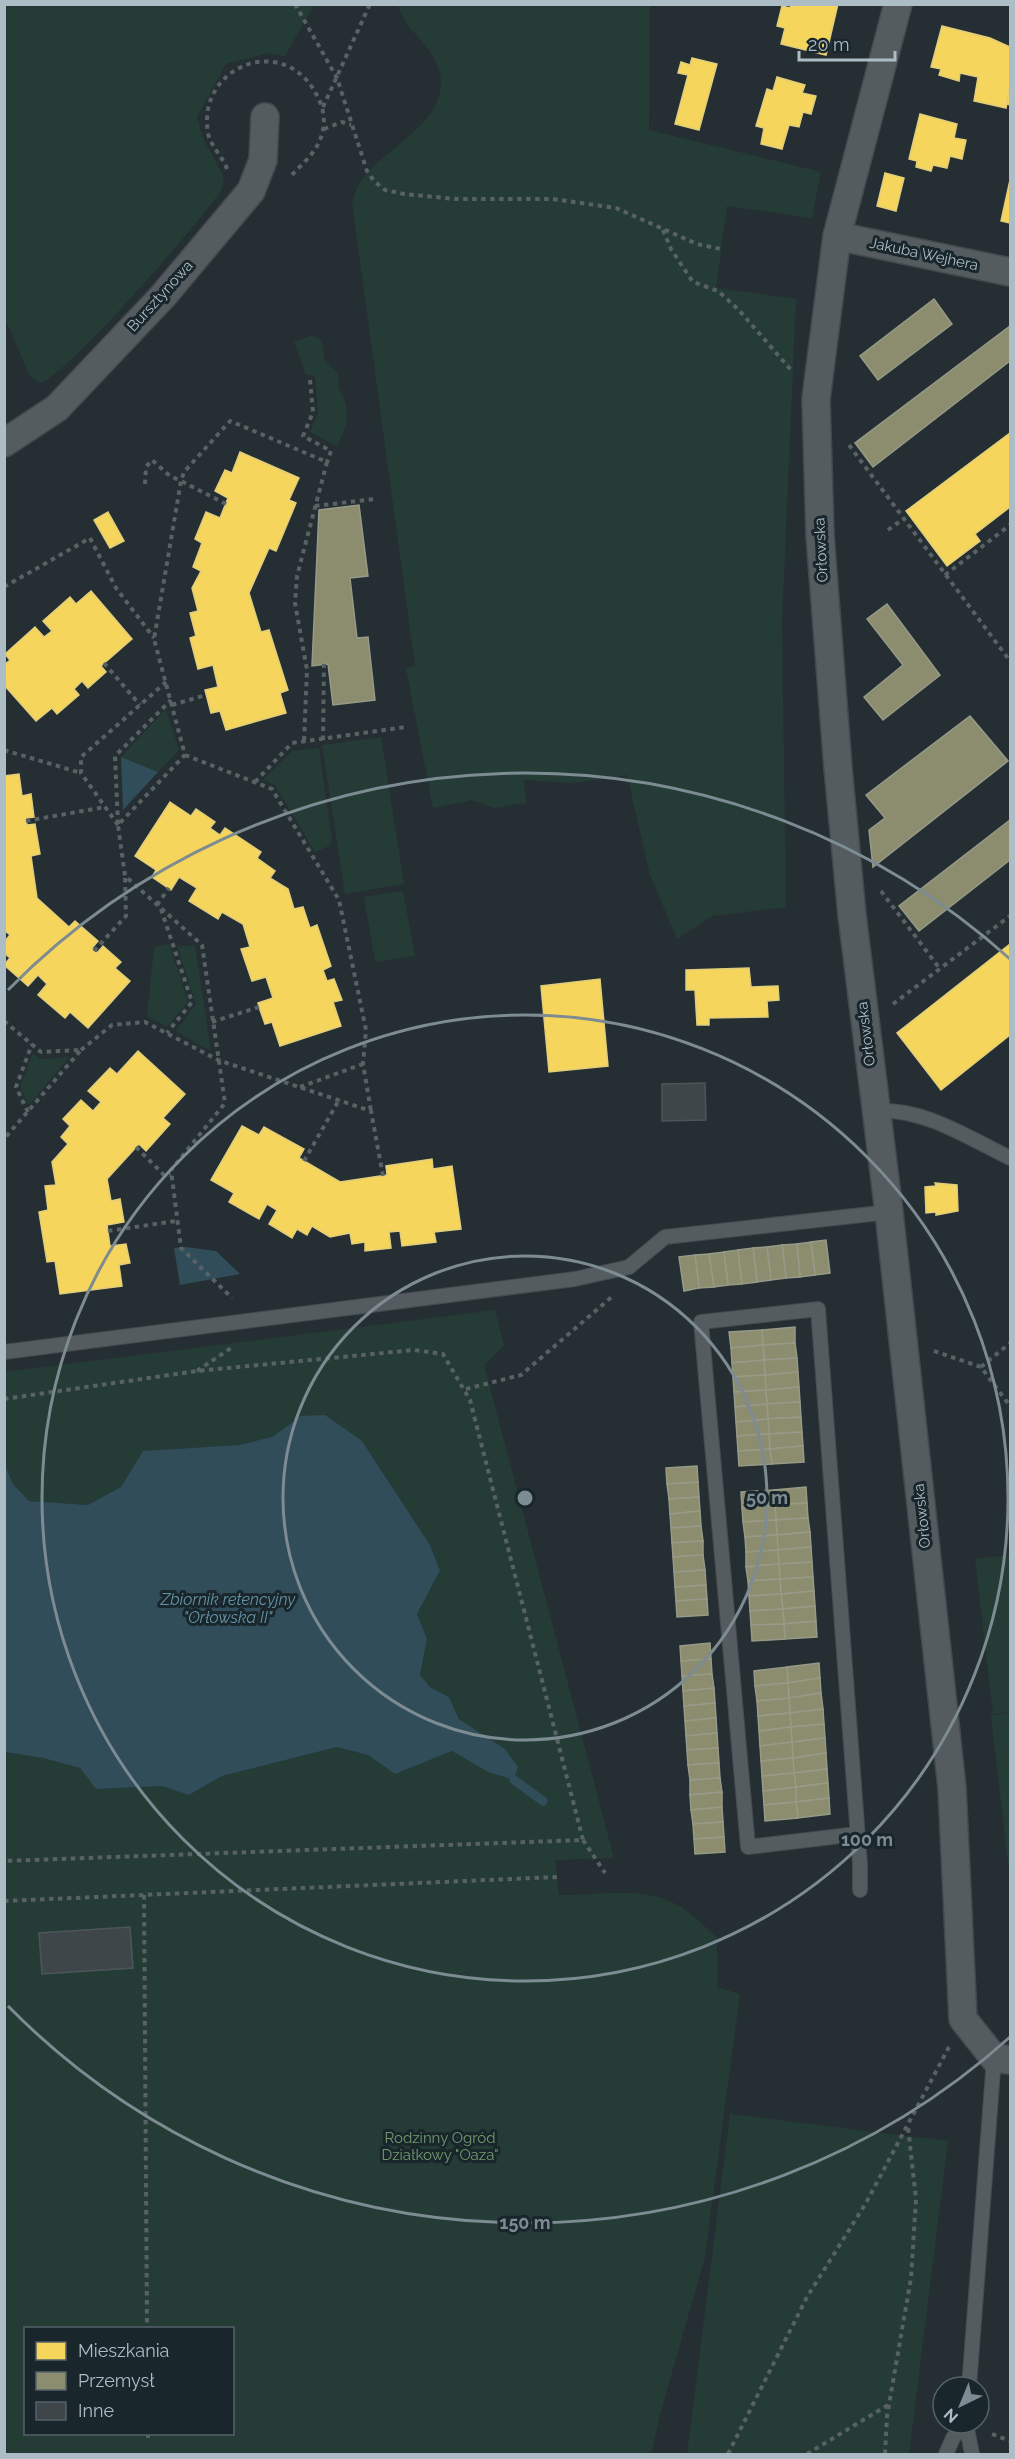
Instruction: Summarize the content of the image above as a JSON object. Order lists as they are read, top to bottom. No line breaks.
{"streets":{"street":["Jakuba Wejhera","Bursztynowa","Orłowska"]},"crossings":[["Jakuba Wejhera","Orłowska"]],"water":["Zbiornik retencyjny \"Orłowska II\""],"parks":["Rodzinny Ogród Działkowy \"Oaza\""],"legend":["Mieszkania","Przemysł","Inne"],"scale_bar":"20 m","north":"bottom left","rings":["50 m","100 m","150 m"]}
